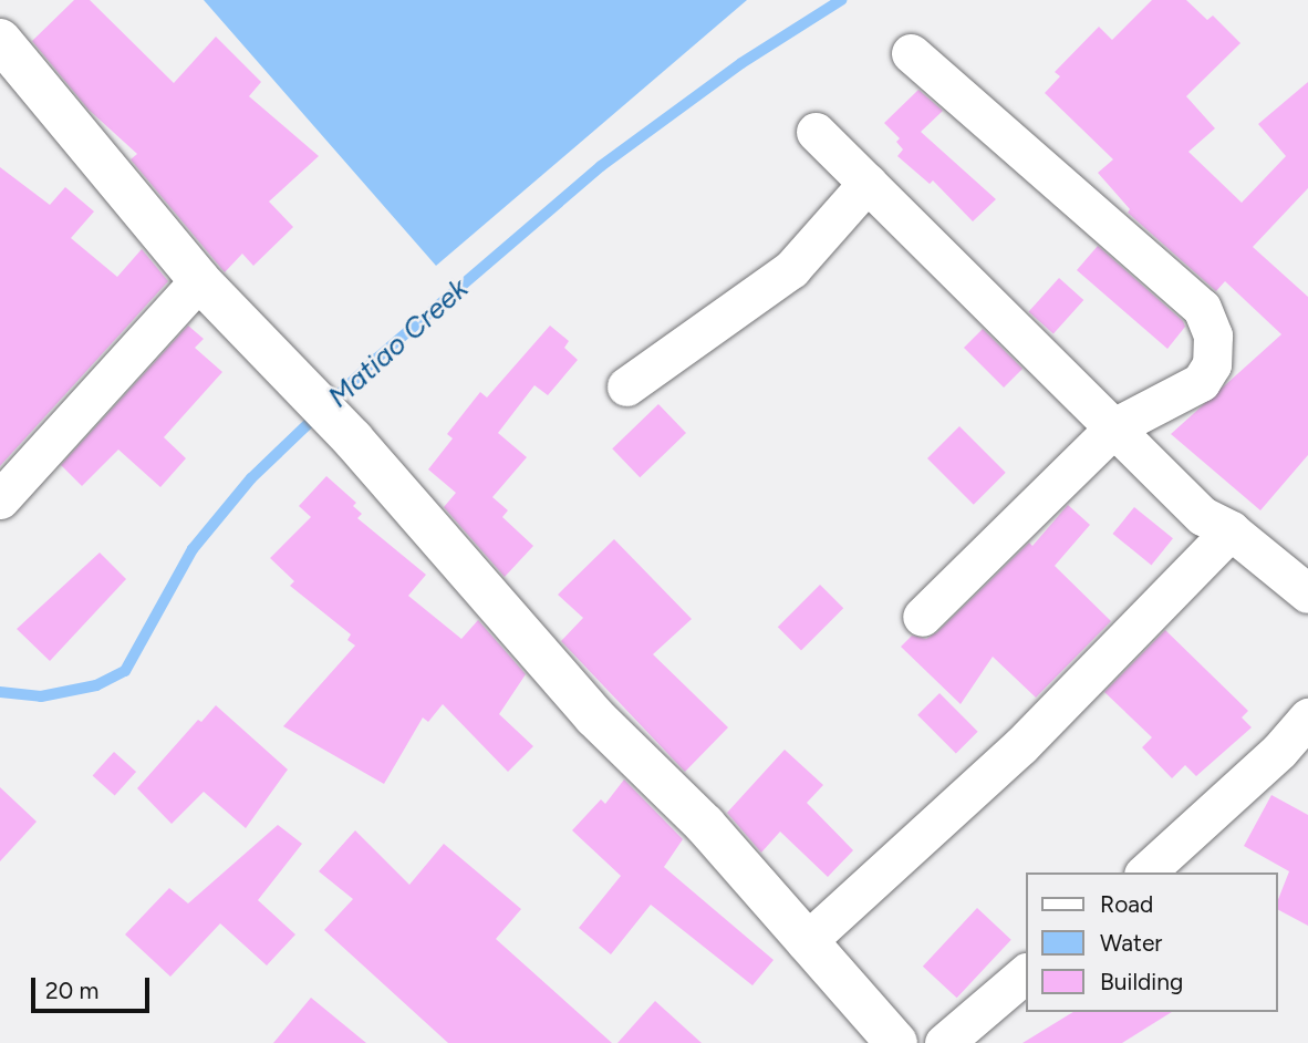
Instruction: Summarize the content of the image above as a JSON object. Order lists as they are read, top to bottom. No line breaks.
{"water":["Matiao Creek"],"legend":["Road","Water","Building"],"scale_bar":"20 m"}
